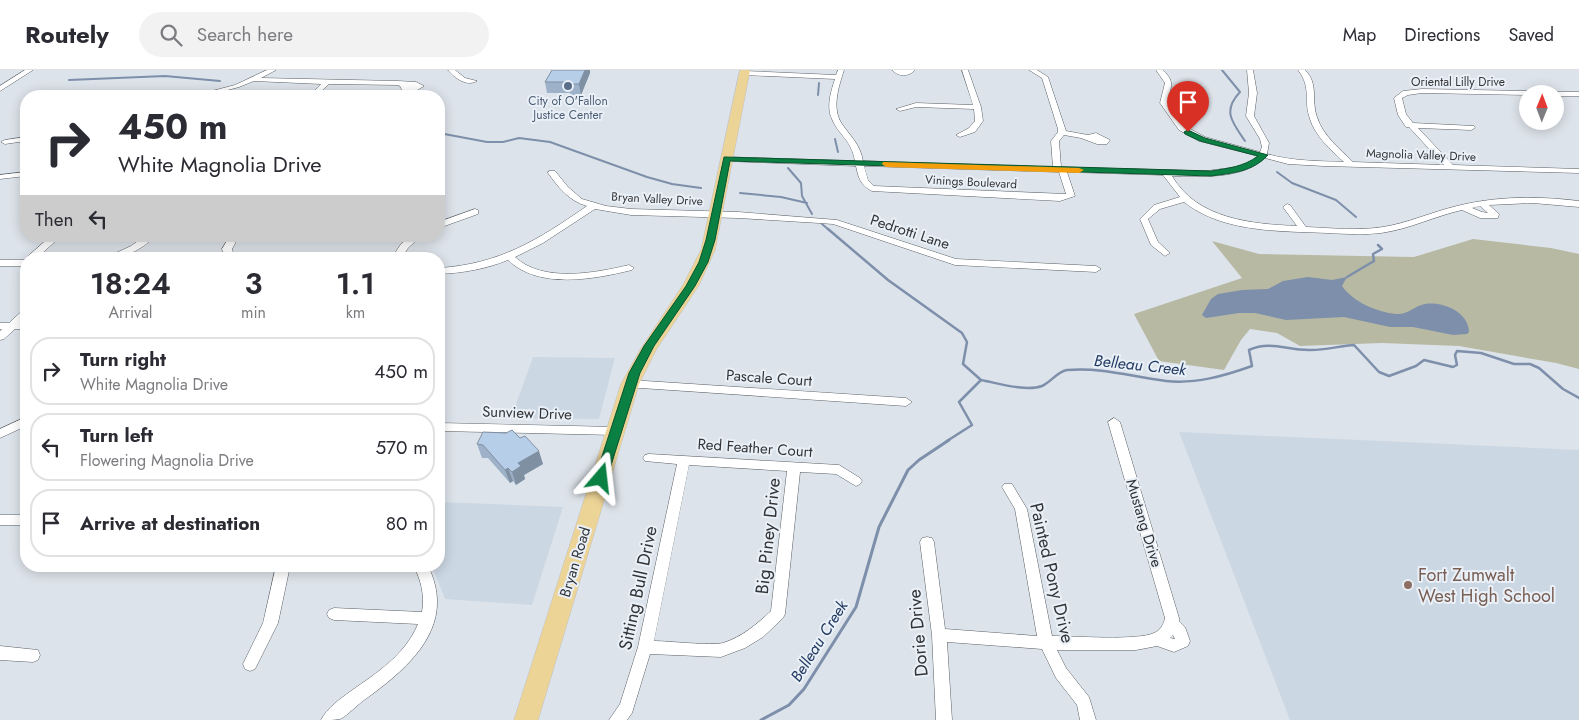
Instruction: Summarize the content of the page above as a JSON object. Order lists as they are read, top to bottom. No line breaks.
{"streets":{"main road":["Bryan Road"],"street":["Oriental Lilly Drive","Magnolia Valley Drive","Vinings Boulevard","Bryan Valley Drive","Pedrotti Lane","Pascale Court","Sunview Drive","Red Feather Court","Mustang Drive","Big Piney Drive","Painted Pony Drive","Sitting Bull Drive","Dorie Drive"]},"crossings":[["Oriental Lilly Drive","Magnolia Valley Drive"],["Bryan Valley Drive","Pedrotti Lane"],["Bryan Valley Drive","Bryan Road"],["Pedrotti Lane","Bryan Road"],["Pascale Court","Bryan Road"],["Sunview Drive","Bryan Road"],["Red Feather Court","Big Piney Drive"],["Red Feather Court","Sitting Bull Drive"],["Mustang Drive","Painted Pony Drive"],["Mustang Drive","Dorie Drive"],["Big Piney Drive","Sitting Bull Drive"]],"water":["Belleau Creek"],"places":["City of O'Fallon Justice Center","Fort Zumwalt West High School"],"north":"top","page":{"header":"Routely","search":"Search here","nav":["Map","Directions","Saved"],"turn":["450 m","White Magnolia Drive"],"then":"Then","eta":["18:24","Arrival","3","min","1.1","km"],"list":[{"name":"Turn right","note":"White Magnolia Drive","value":"450 m"},{"name":"Turn left","note":"Flowering Magnolia Drive","value":"570 m"},{"name":"Arrive at destination","value":"80 m"}]}}
